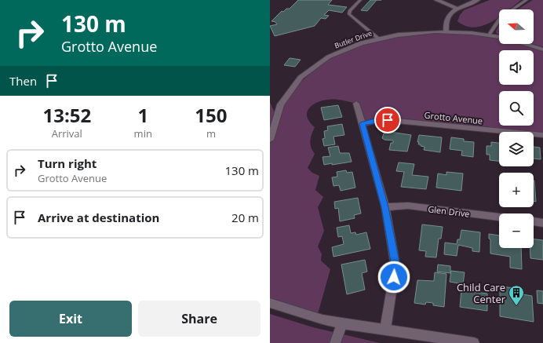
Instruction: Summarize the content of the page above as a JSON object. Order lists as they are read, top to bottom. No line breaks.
{"streets":{"street":["Butler Drive","Grotto Avenue","Glen Drive"]},"places":{"building":["Child Care Center"]},"north":"left","page":{"turn":["130 m","Grotto Avenue"],"map_buttons":["+","−"],"then":"Then","eta":["13:52","Arrival","1","min","150","m"],"list":[{"name":"Turn right","note":"Grotto Avenue","value":"130 m"},{"name":"Arrive at destination","value":"20 m"}],"buttons":["Exit","Share"]}}
